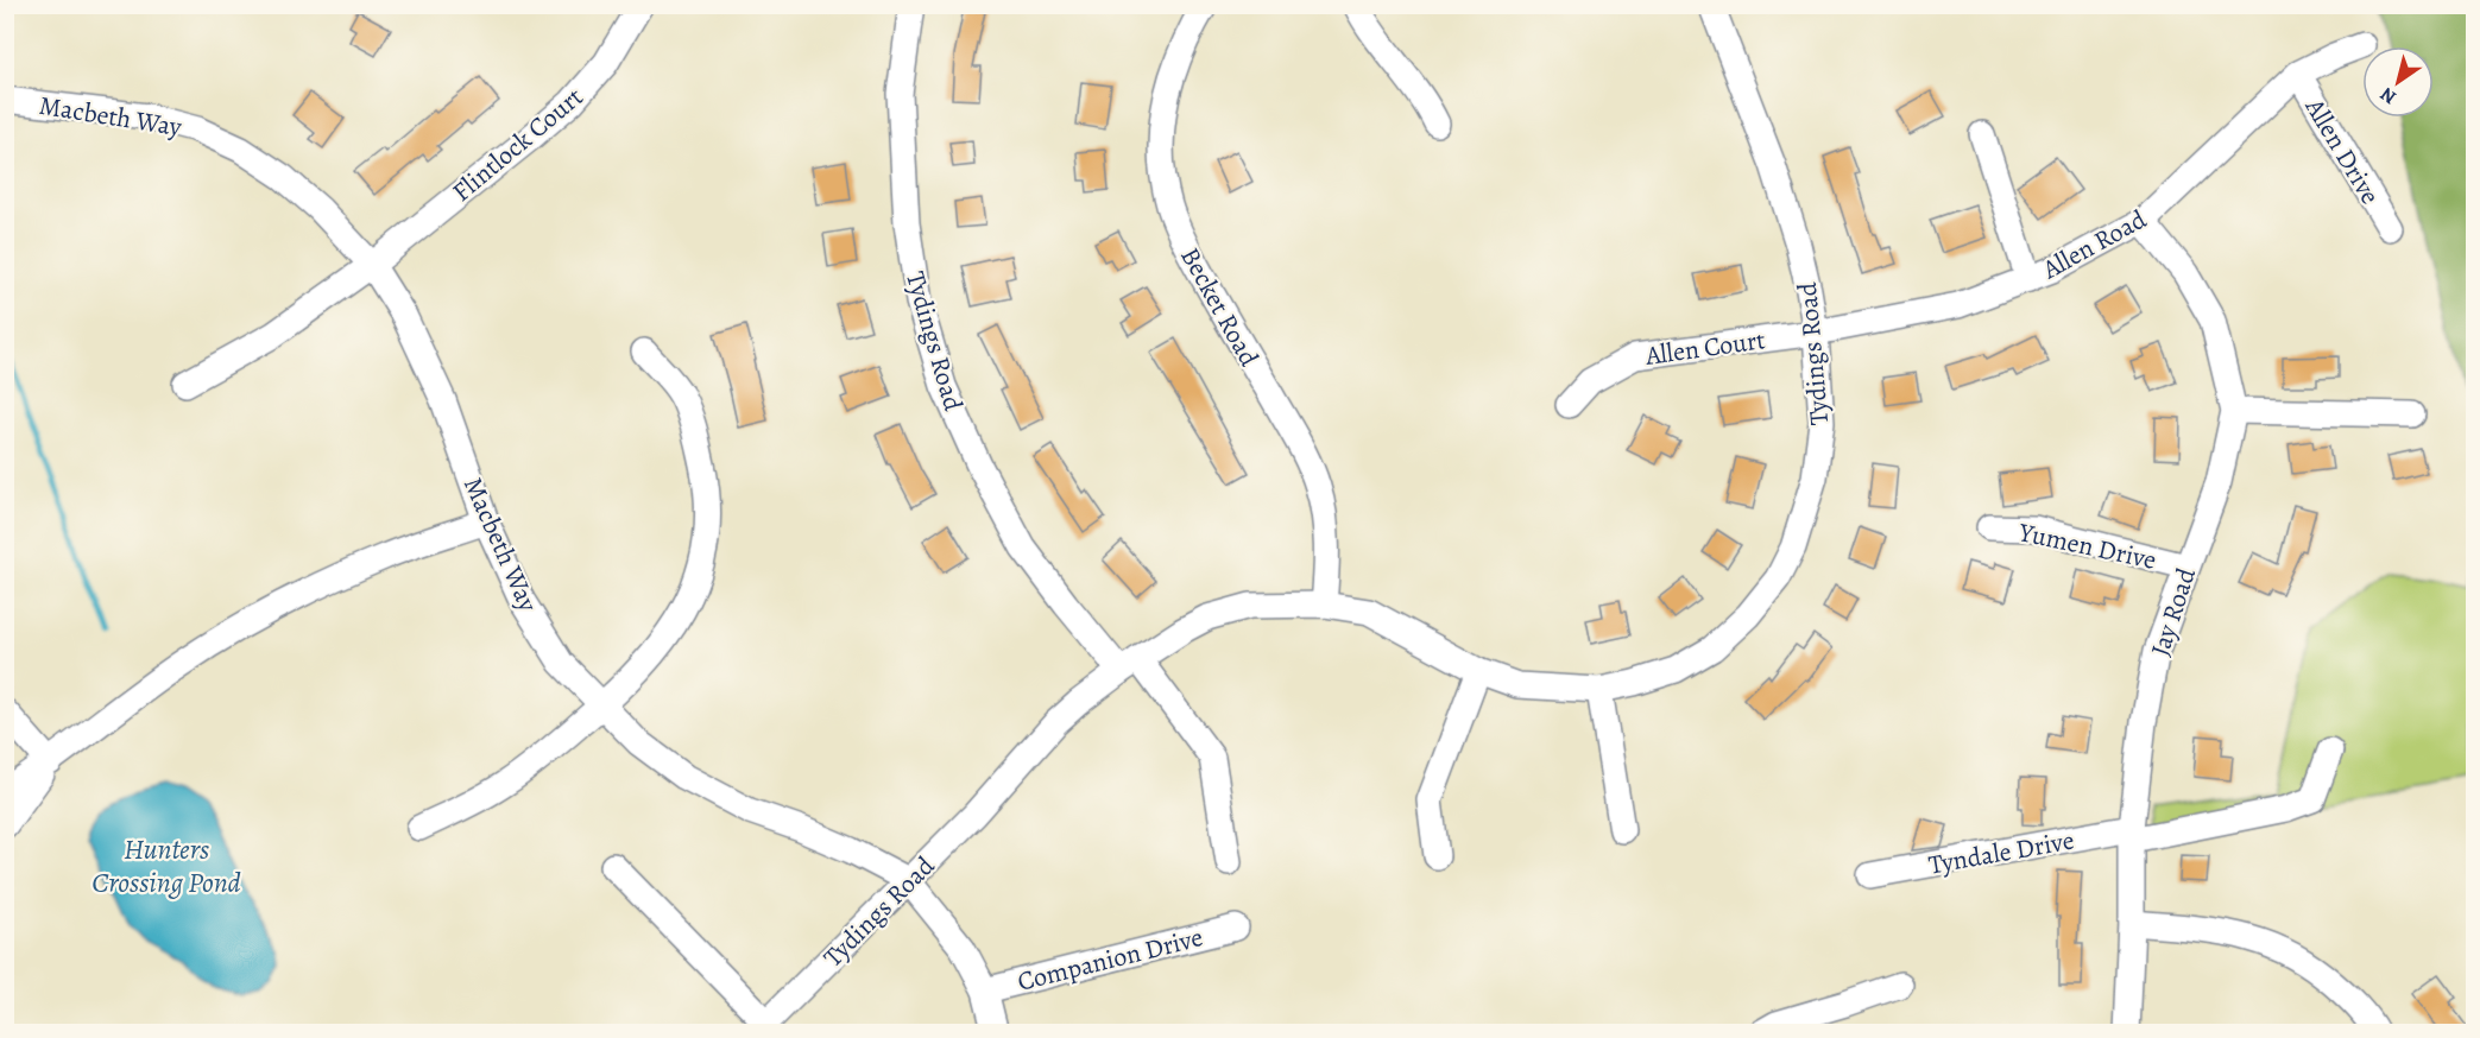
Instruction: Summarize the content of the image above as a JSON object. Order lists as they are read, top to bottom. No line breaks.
{"streets":{"street":["Macbeth Way","Flintlock Court","Allen Drive","Allen Road","Becket Road","Tydings Road","Allen Court","Yumen Drive","Jay Road","Tyndale Drive","Companion Drive"]},"crossings":[["Macbeth Way","Flintlock Court"],["Macbeth Way","Tydings Road"],["Macbeth Way","Companion Drive"],["Allen Drive","Allen Road"],["Allen Road","Tydings Road"],["Allen Road","Allen Court"],["Allen Road","Jay Road"],["Becket Road","Tydings Road"],["Tydings Road","Allen Court"],["Yumen Drive","Jay Road"],["Jay Road","Tyndale Drive"]],"water":["Hunters Crossing Pond"],"north":"bottom left"}
